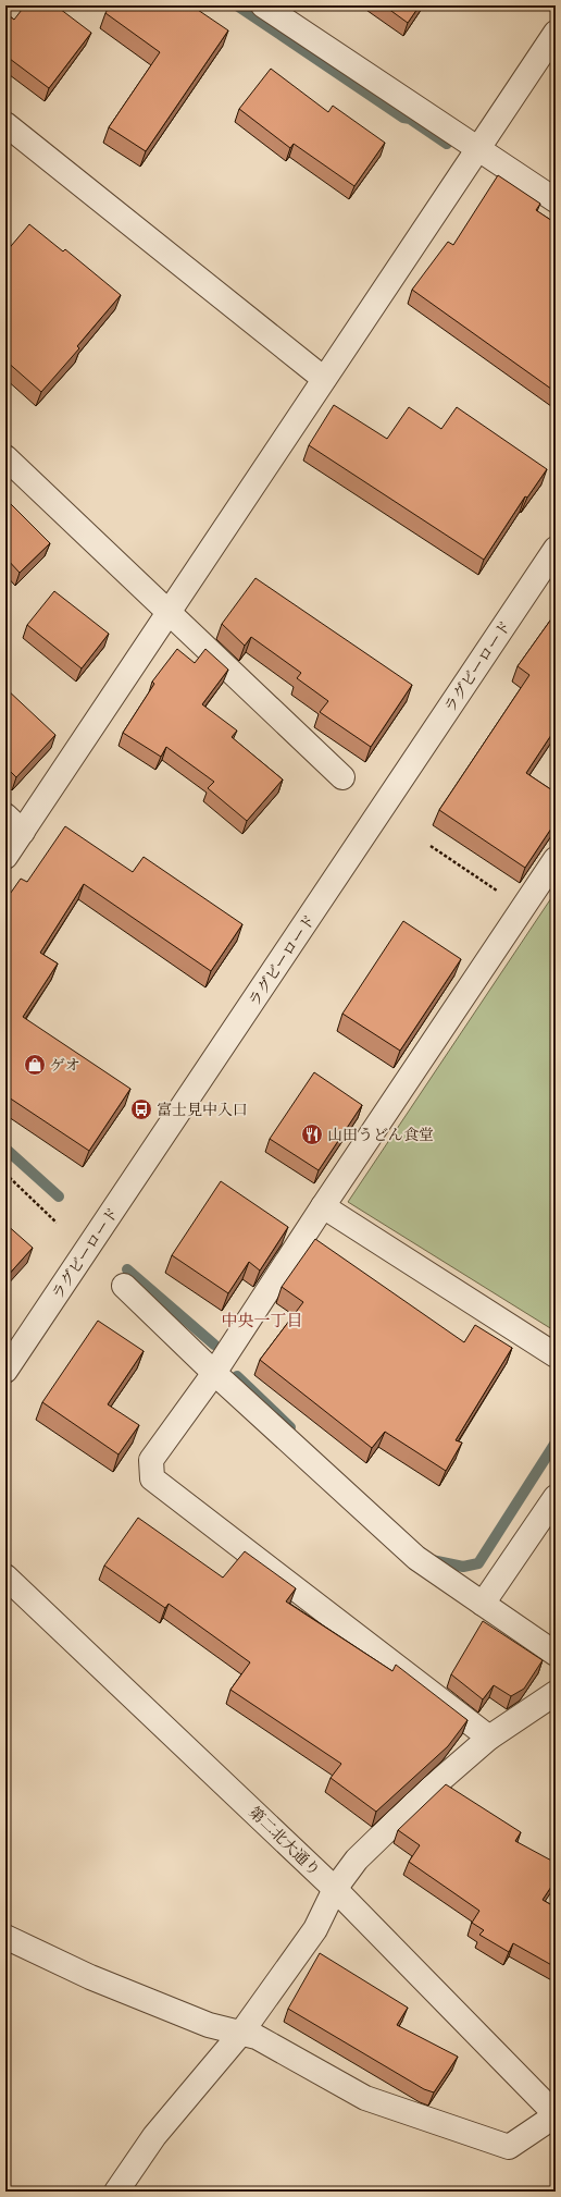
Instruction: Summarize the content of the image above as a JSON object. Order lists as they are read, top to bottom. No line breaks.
{"streets":{"street":["ラグビーロード","第二北大通り"]},"districts":["中央一丁目"],"places":{"shop":["ゲオ"],"bus stop":["富士見中入口"],"restaurant":["山田うどん食堂"]}}
